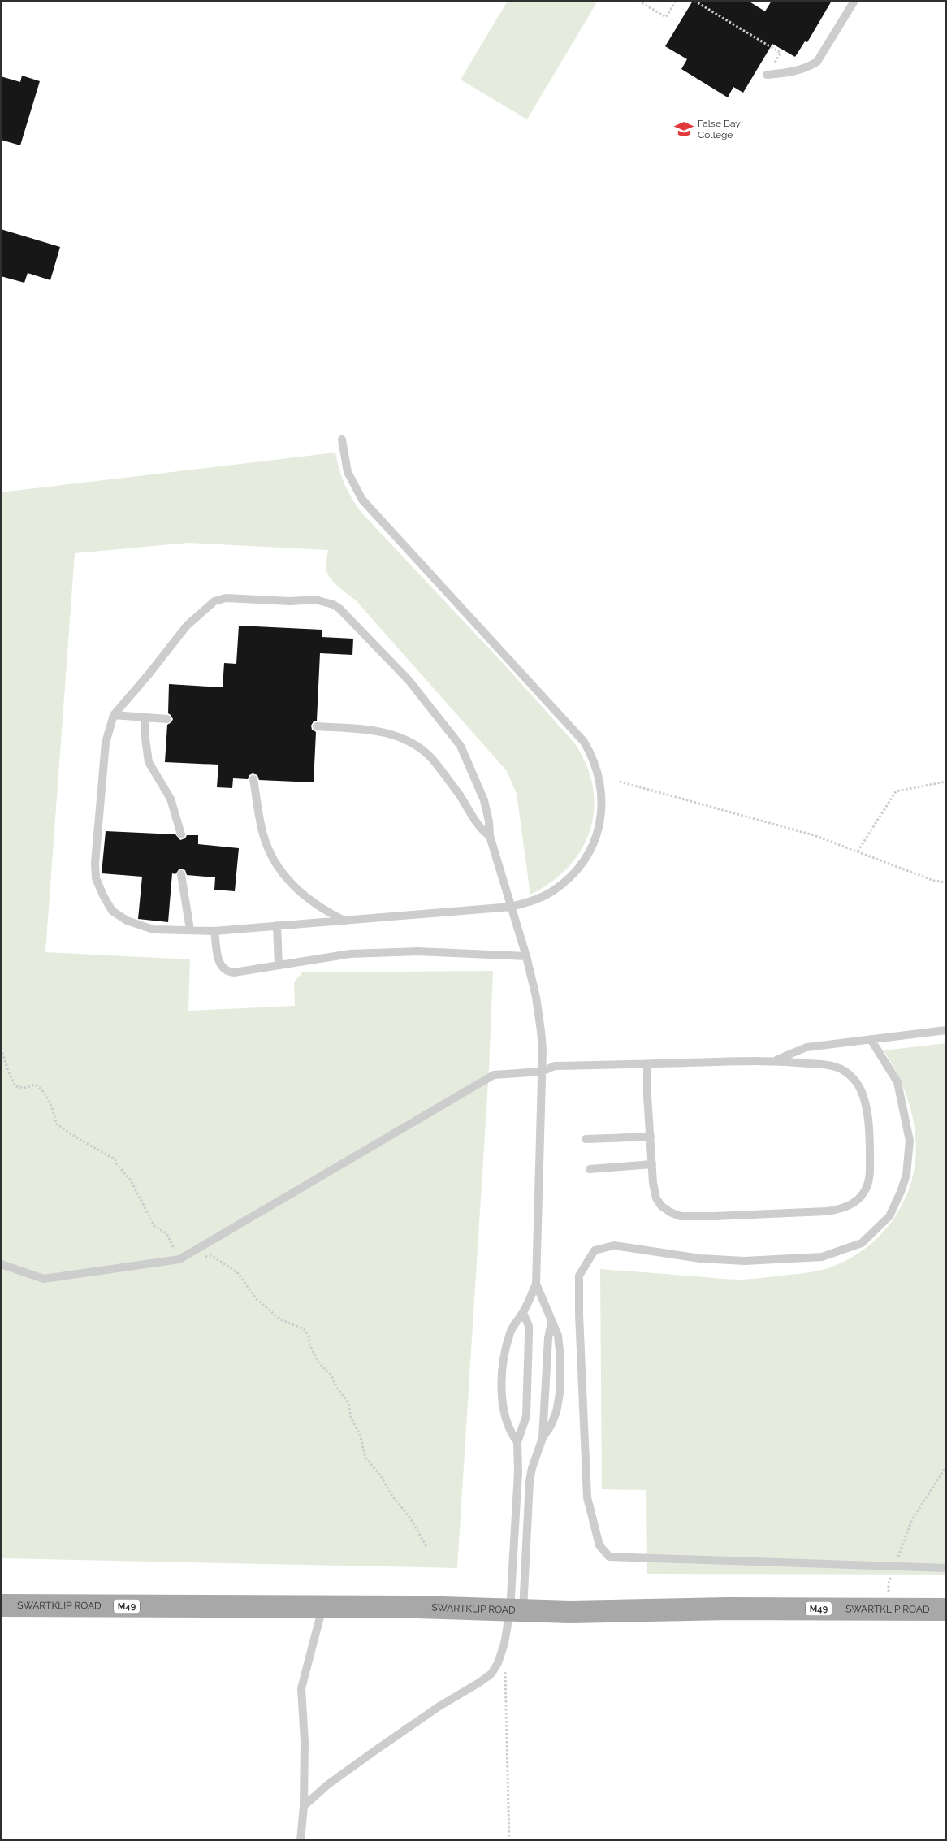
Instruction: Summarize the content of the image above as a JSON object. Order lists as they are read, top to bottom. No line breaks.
{"streets":{"main road":["SWARTKLIP ROAD","M49"]},"places":{"school or university":["False Bay College"]}}
